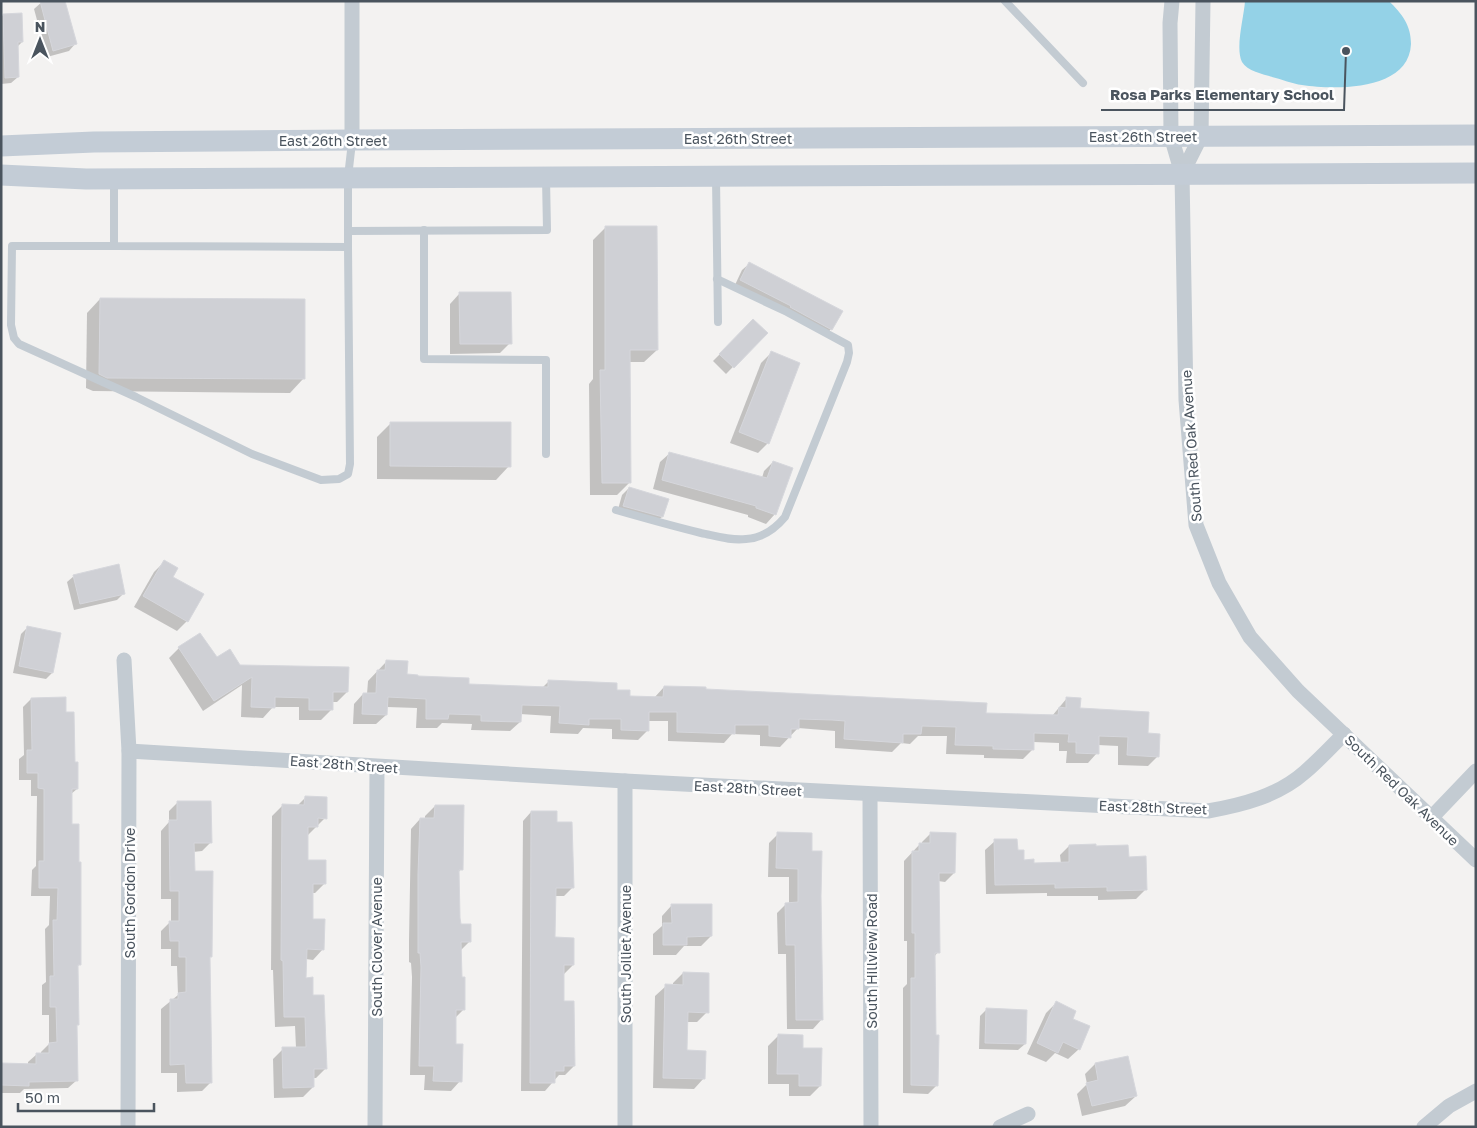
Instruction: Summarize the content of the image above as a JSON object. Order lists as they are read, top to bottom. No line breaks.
{"streets":{"main road":["East 26th Street"],"street":["South Red Oak Avenue","East 28th Street","South Gordon Drive","South Clover Avenue","South Joiliet Avenue","South Hillview Road"]},"crossings":[["East 26th Street","South Red Oak Avenue"],["South Red Oak Avenue","East 28th Street"],["East 28th Street","South Gordon Drive"],["East 28th Street","South Clover Avenue"],["East 28th Street","South Joiliet Avenue"],["East 28th Street","South Hillview Road"]],"places":["Rosa Parks Elementary School"],"scale_bar":"50 m","north":"top"}
